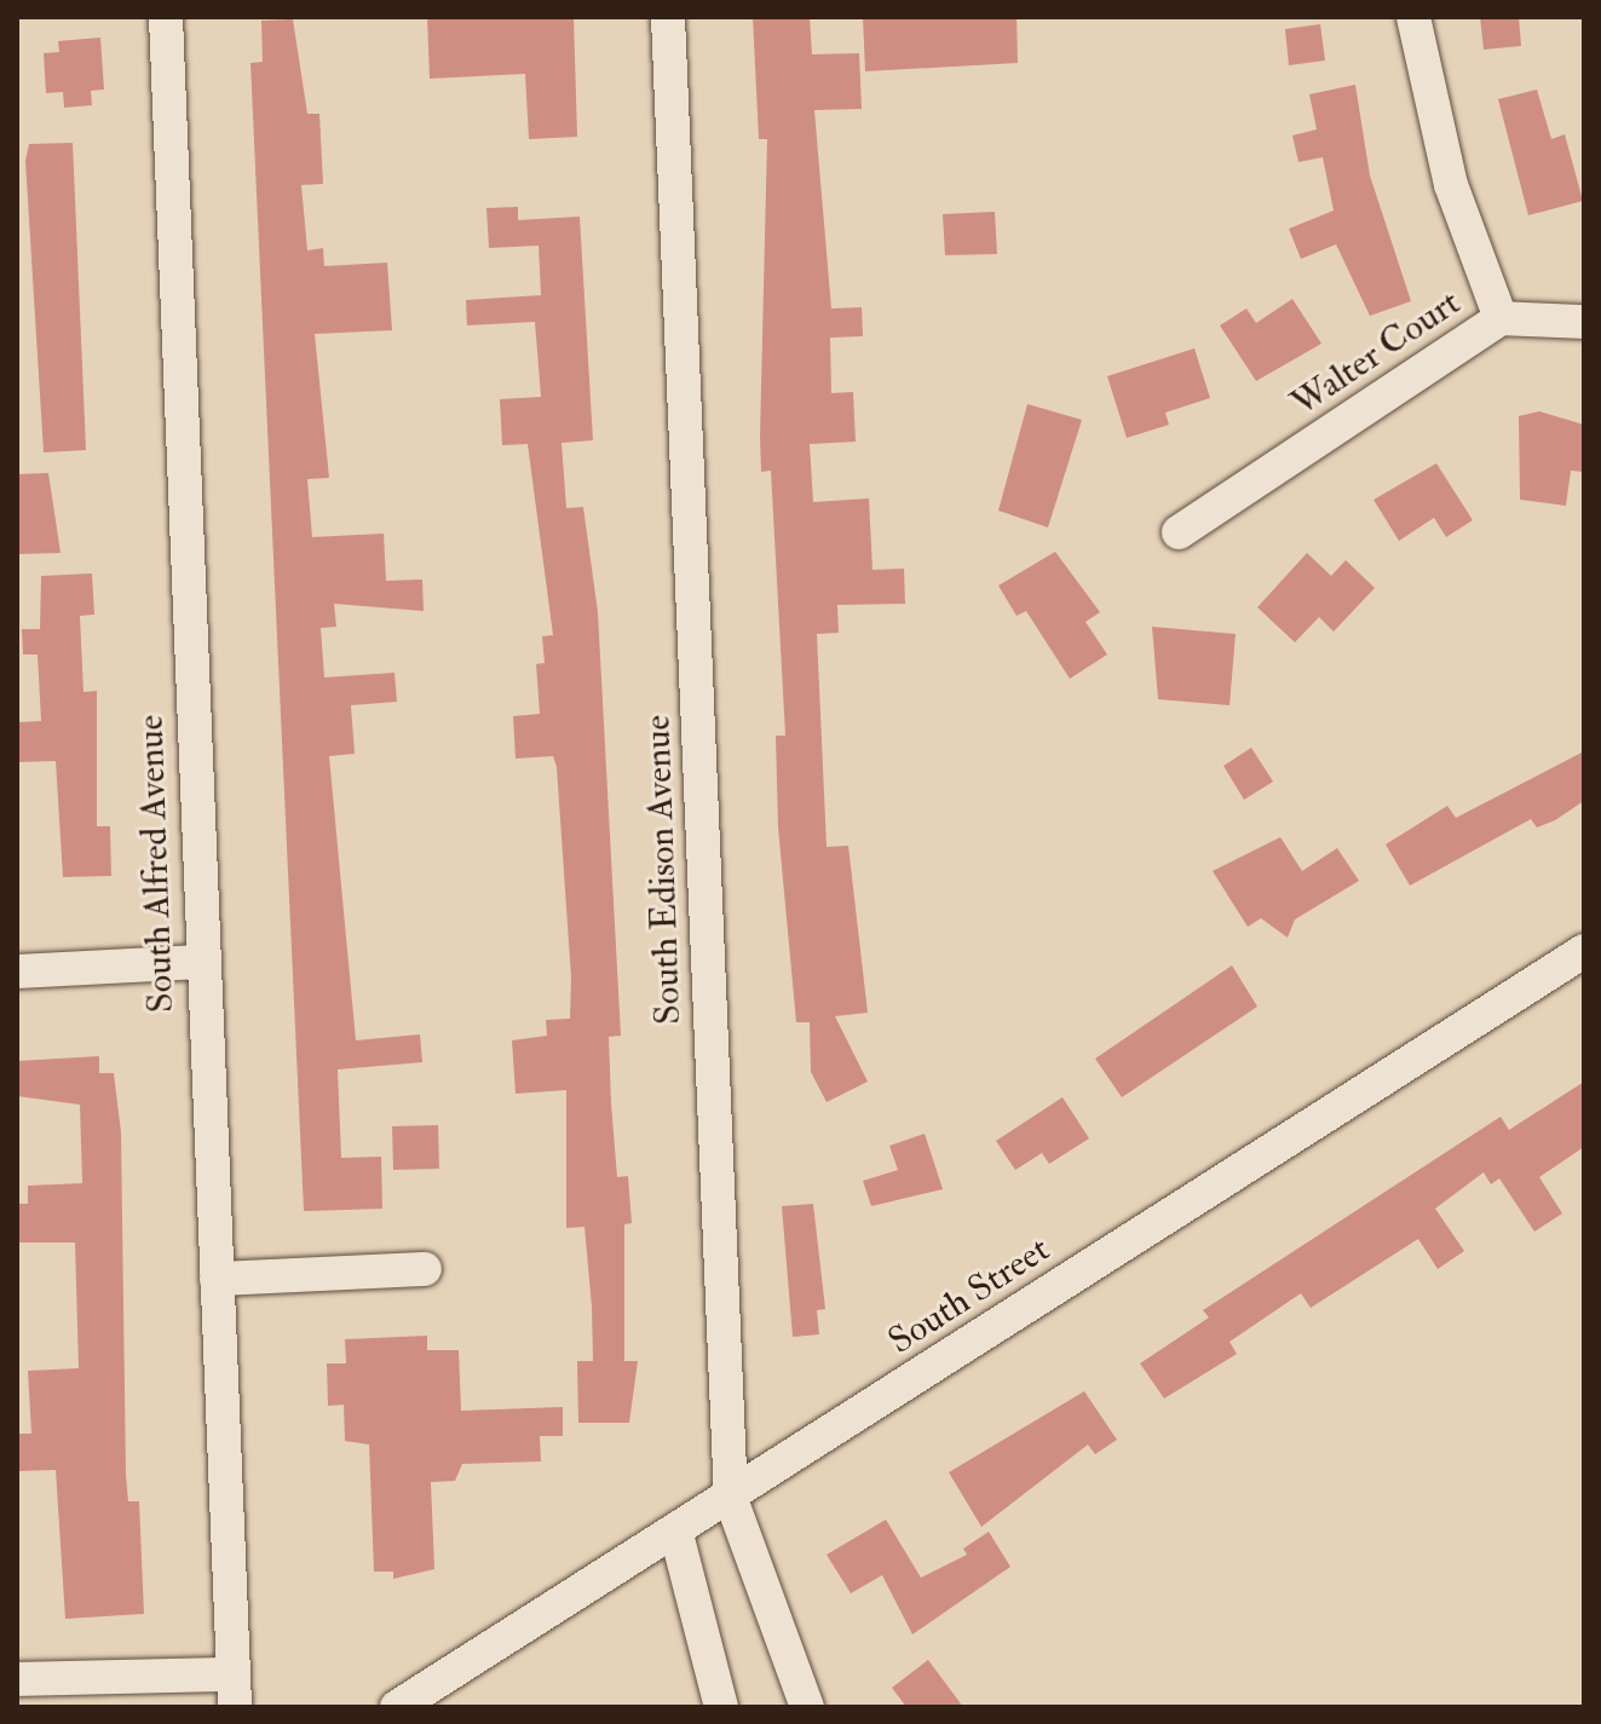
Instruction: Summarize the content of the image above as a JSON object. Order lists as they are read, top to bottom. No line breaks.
{"streets":{"street":["Walter Court","South Alfred Avenue","South Edison Avenue","South Street"]},"crossings":[["South Edison Avenue","South Street"]]}
